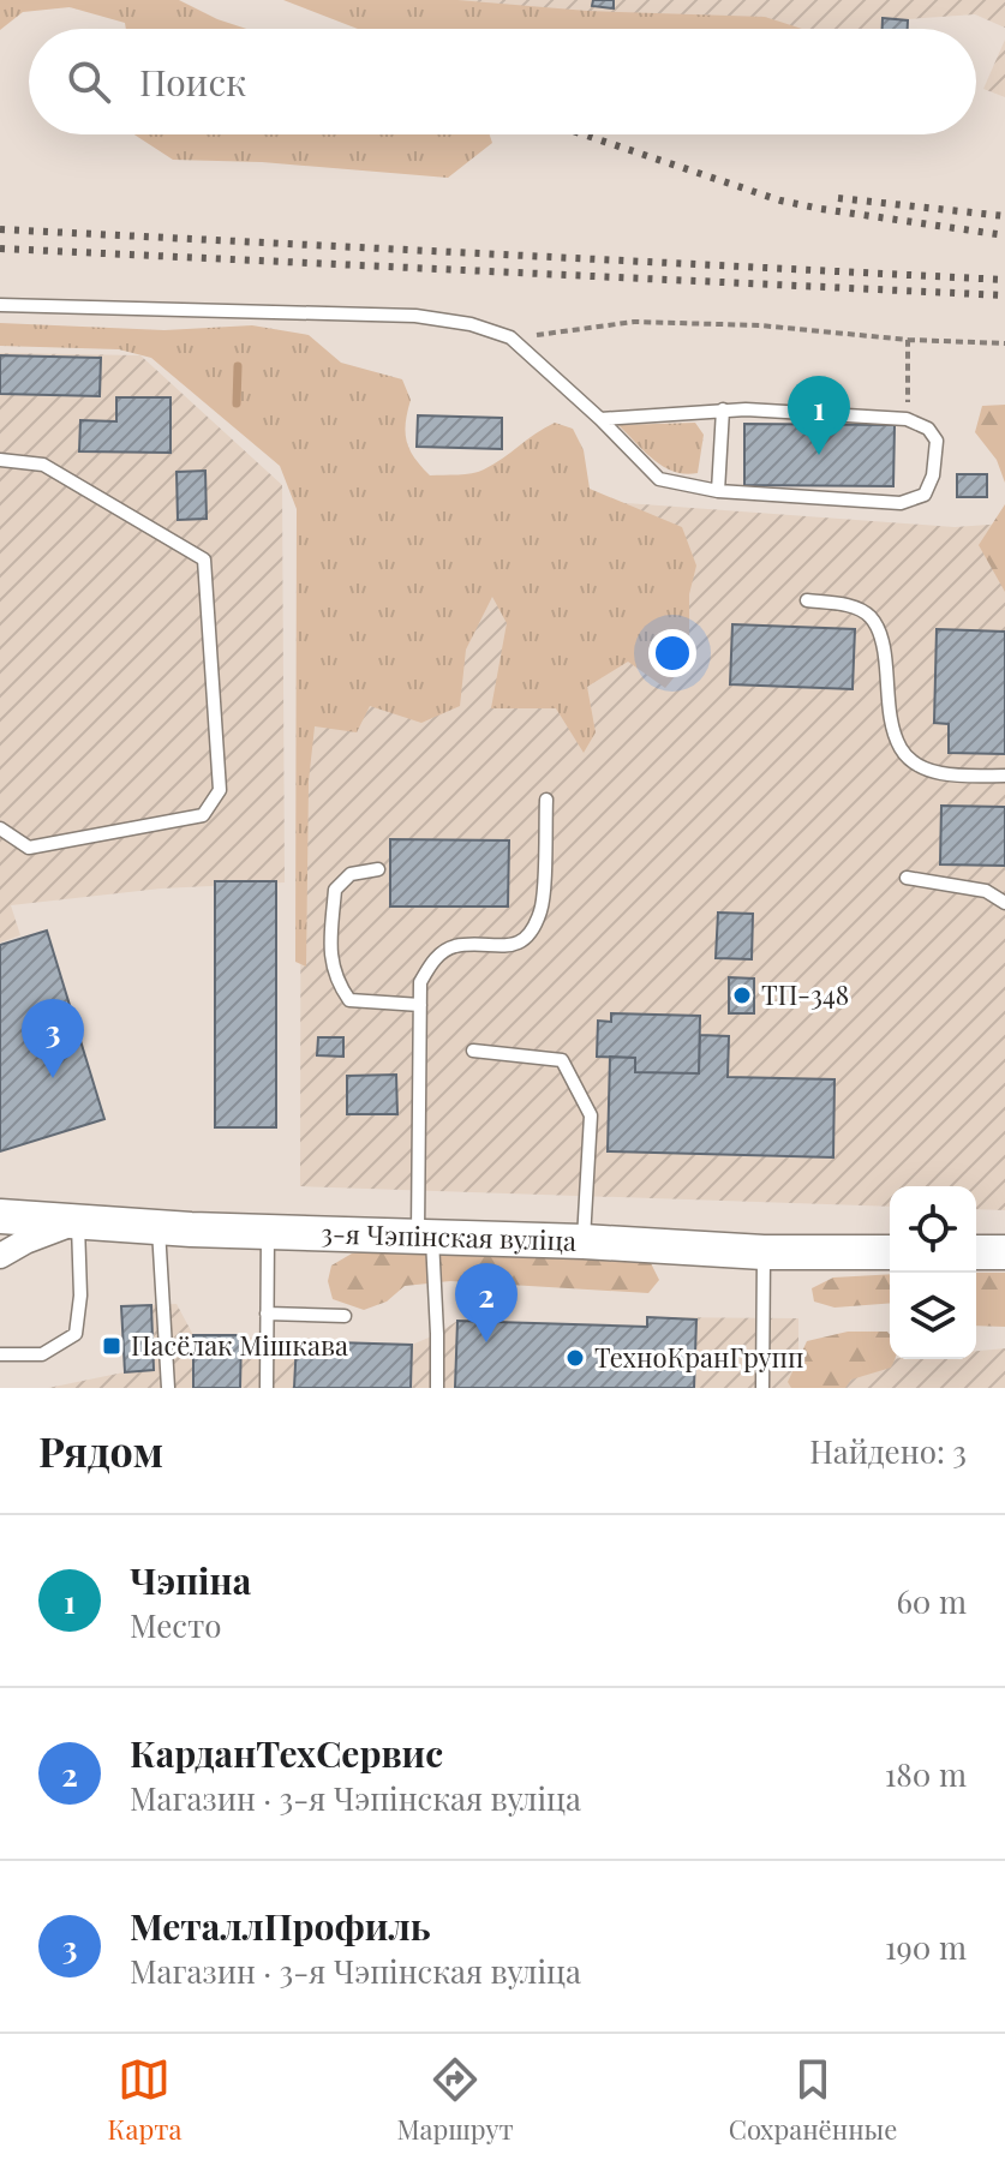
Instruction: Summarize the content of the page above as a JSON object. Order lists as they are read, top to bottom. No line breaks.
{"streets":{"main road":["3-я Чэпінская вуліца"]},"places":{"other":["ТП-348","ТехноКранГрупп"],"transit":["Пасёлак Мішкава"]},"page":{"search":"Поиск","pins":["1","3","2"],"heading":["Рядом","Найдено: 3"],"list":[{"mark":"1","name":"Чэпіна","note":"Место","value":"60 m"},{"mark":"2","name":"КарданТехСервис","note":"Магазин · 3-я Чэпінская вуліца","value":"180 m"},{"mark":"3","name":"МеталлПрофиль","note":"Магазин · 3-я Чэпінская вуліца","value":"190 m"}],"nav":["Карта","Маршрут","Сохранённые"]}}
